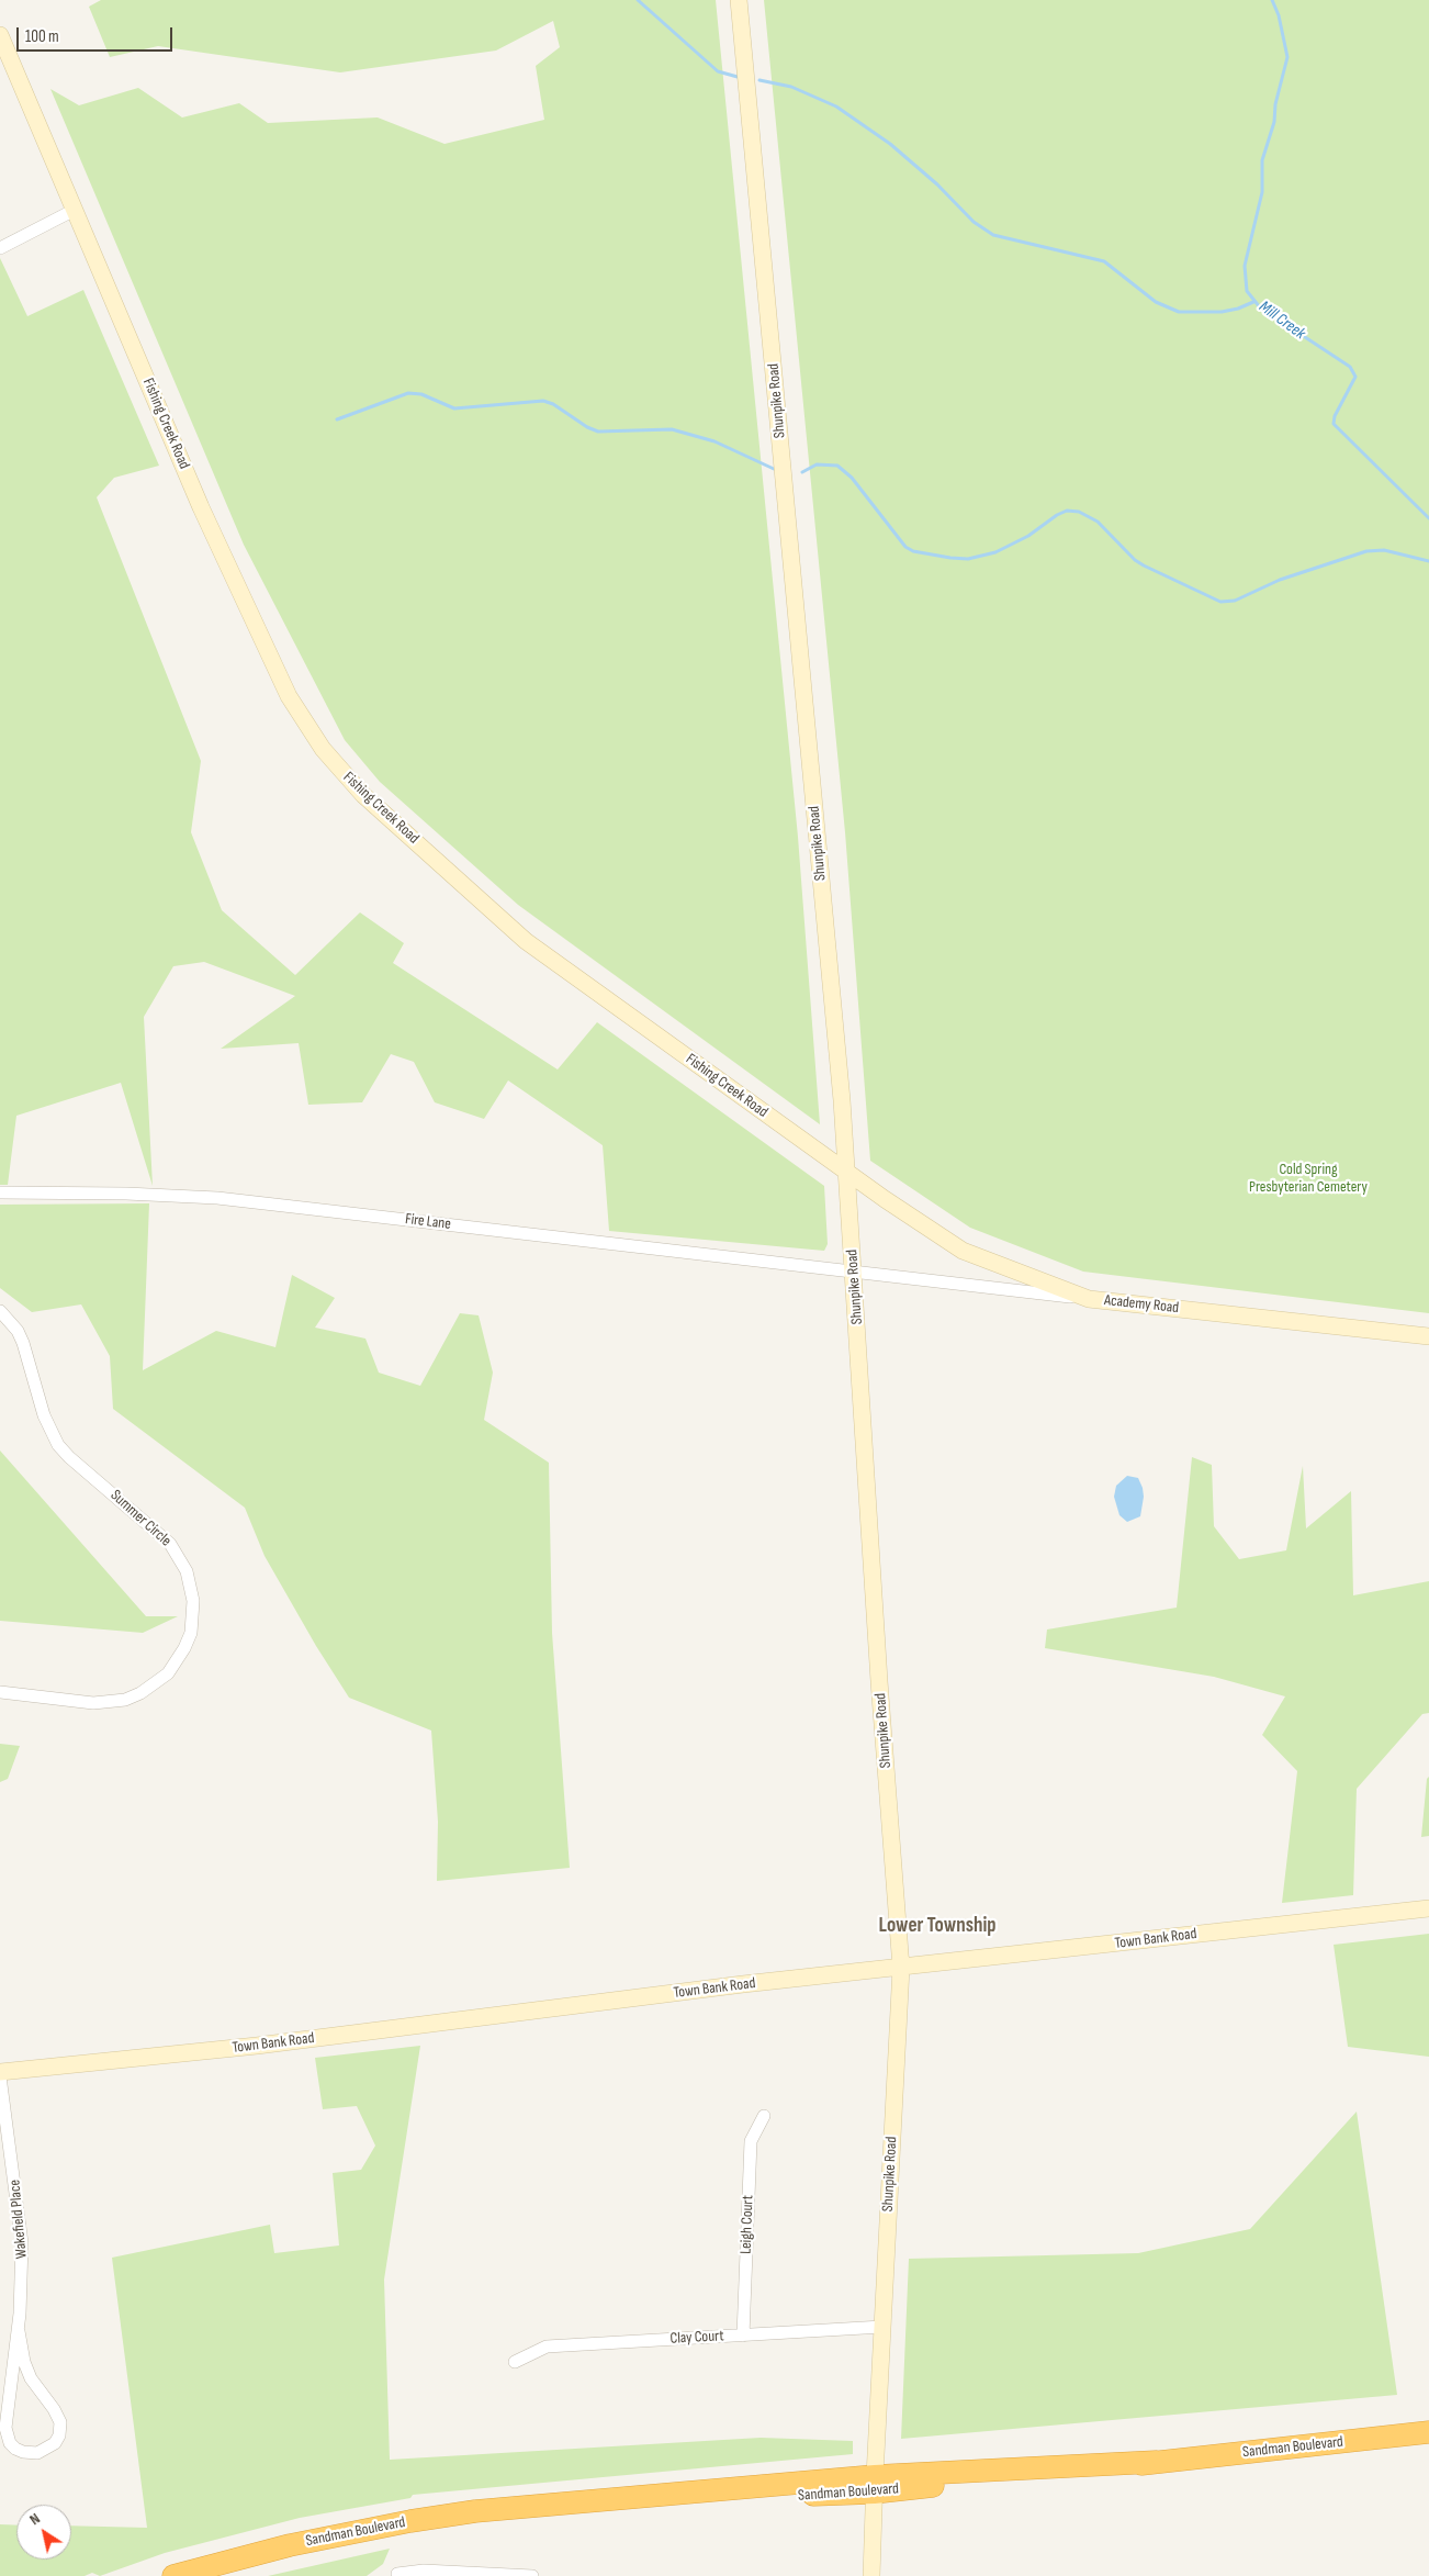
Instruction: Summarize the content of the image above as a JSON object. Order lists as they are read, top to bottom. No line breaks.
{"streets":{"highway":["Sandman Boulevard"],"street":["Shunpike Road","Fishing Creek Road","Fire Lane","Academy Road","Summer Circle","Town Bank Road","Wakefield Place","Leigh Court","Clay Court"]},"crossings":[["Shunpike Road","Fishing Creek Road"],["Shunpike Road","Fire Lane"],["Shunpike Road","Academy Road"],["Shunpike Road","Town Bank Road"],["Shunpike Road","Clay Court"],["Shunpike Road","Sandman Boulevard"],["Fishing Creek Road","Academy Road"],["Fire Lane","Academy Road"],["Town Bank Road","Wakefield Place"],["Leigh Court","Clay Court"]],"districts":["Lower Township"],"water":["Mill Creek"],"parks":["Cold Spring Presbyterian Cemetery"],"scale_bar":"100 m","north":"top left"}
